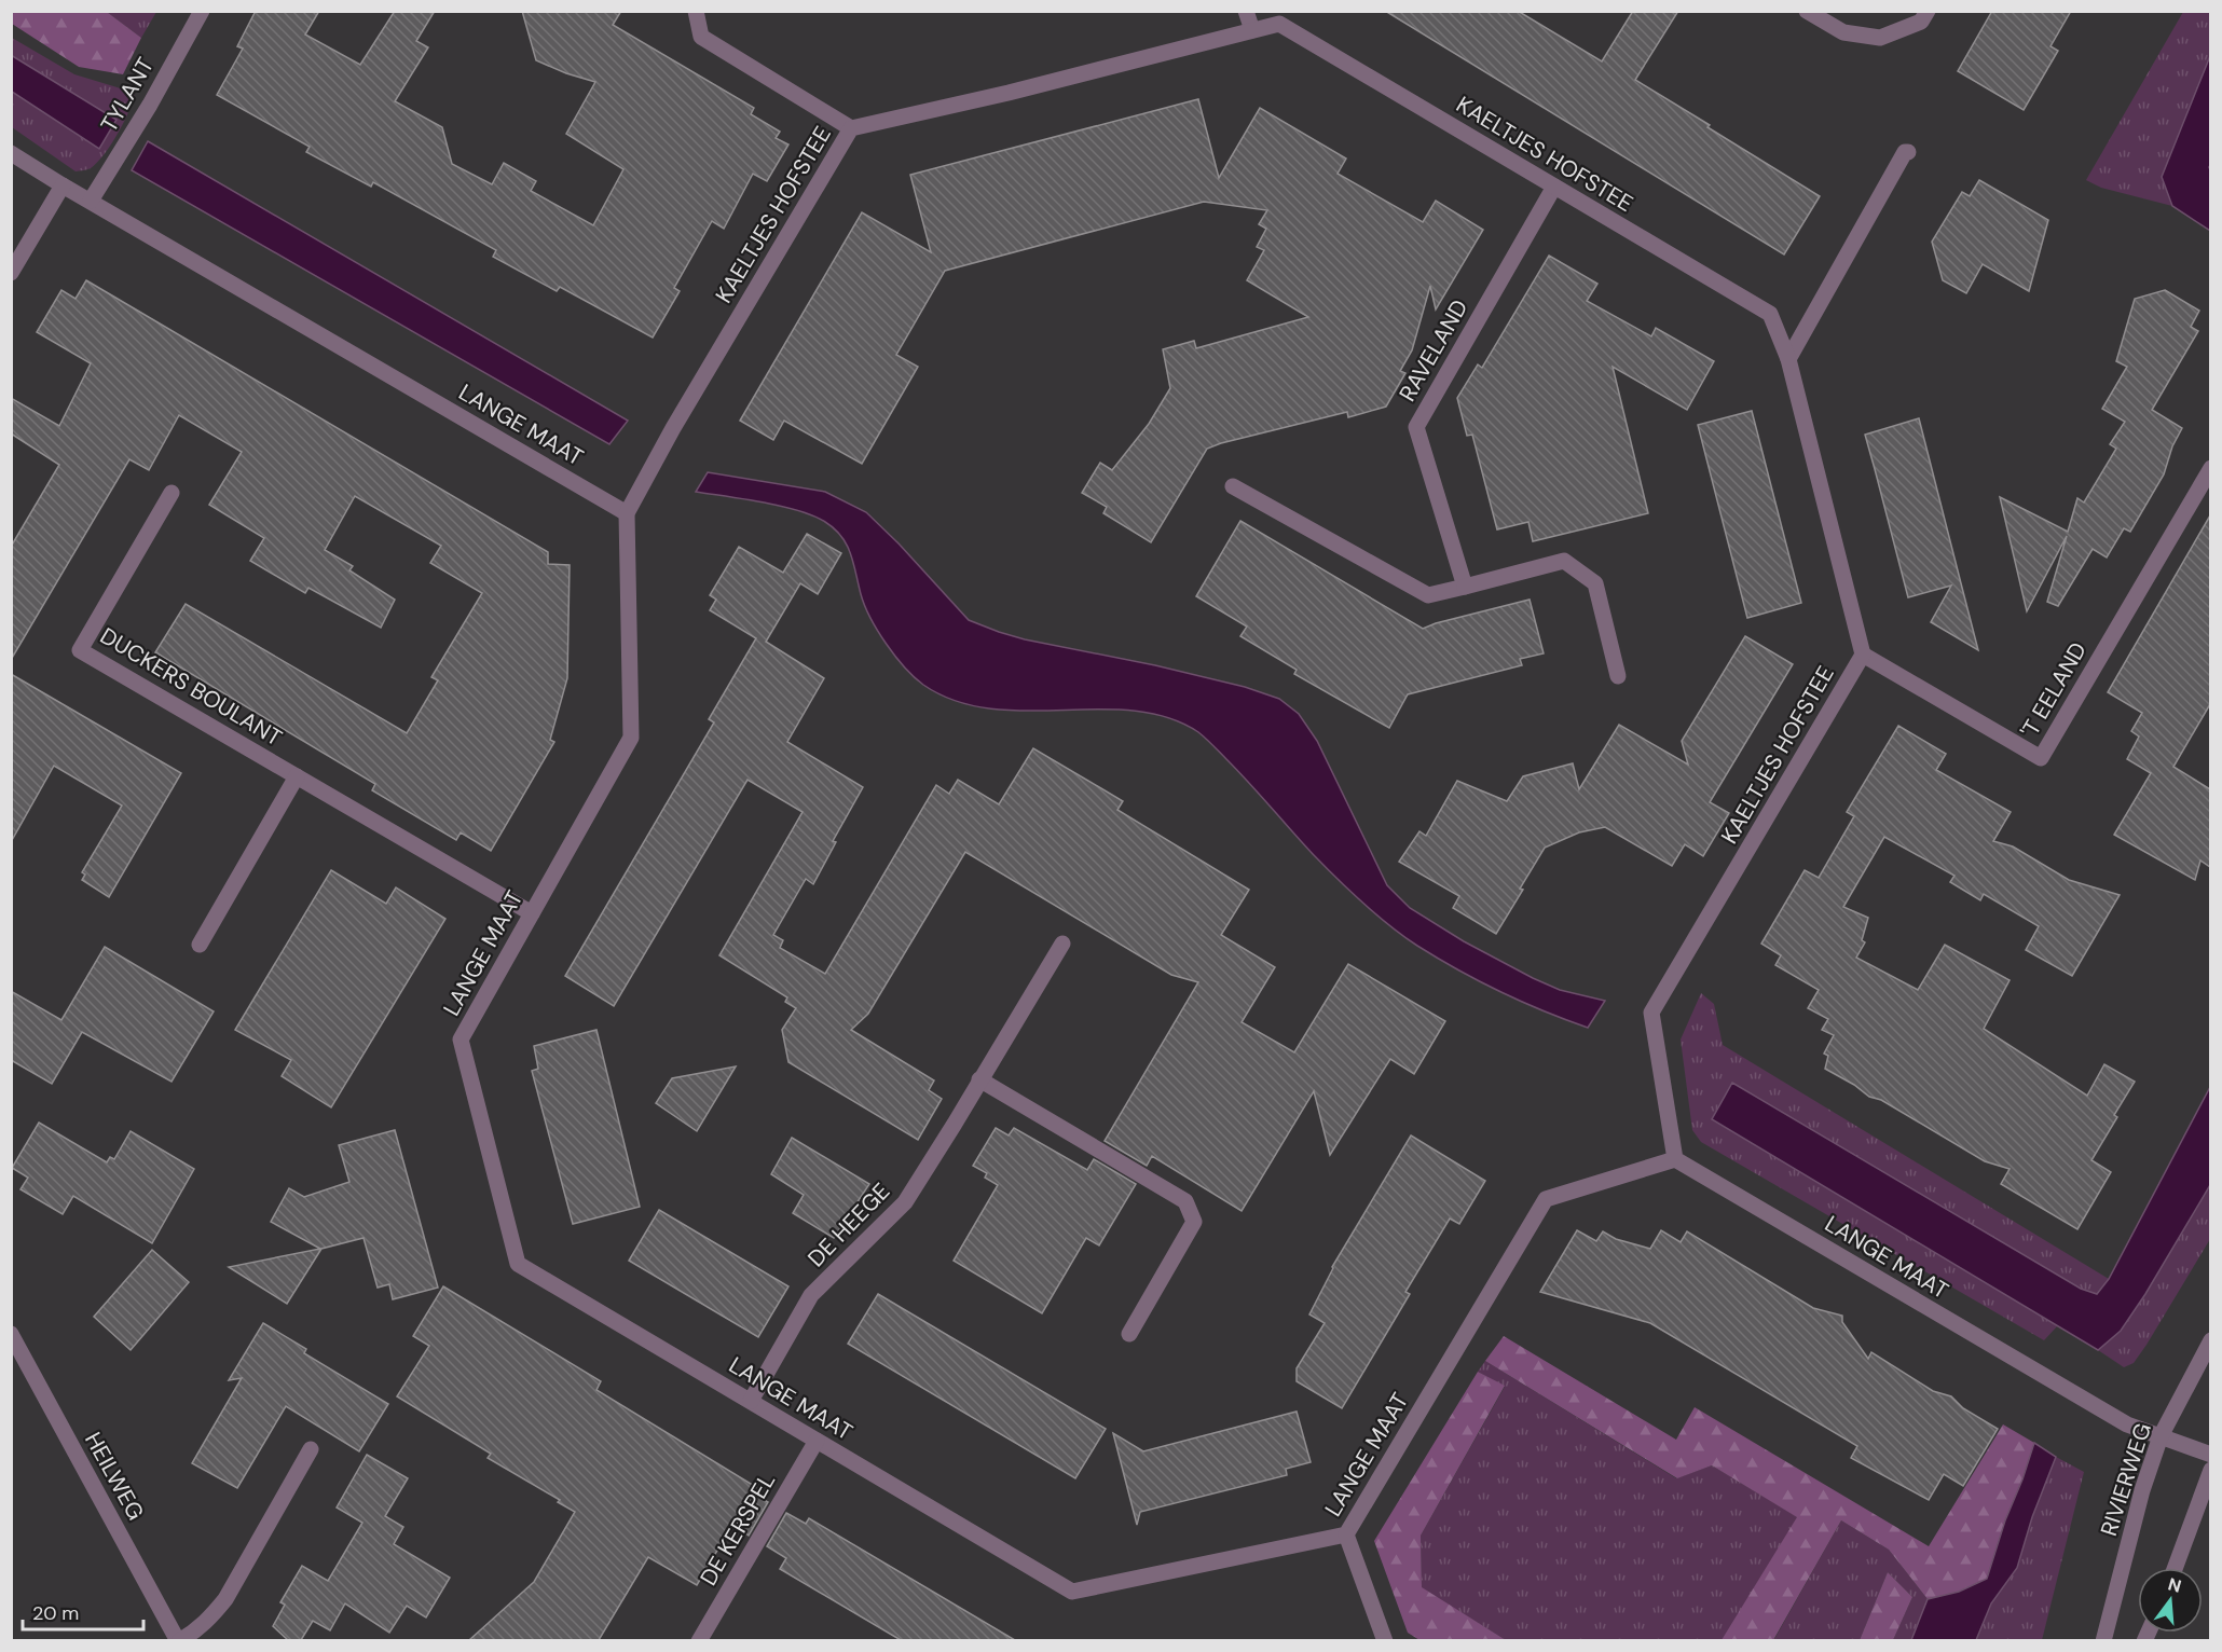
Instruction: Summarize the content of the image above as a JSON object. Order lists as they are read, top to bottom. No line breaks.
{"streets":{"street":["TYLANT","KAELTJES HOFSTEE","RAVELAND","LANGE MAAT","DUCKERS BOULANT","'T EELAND","DE HEEGE","HEILWEG","RIVIERWEG","DE KERSPEL"]},"crossings":[["TYLANT","LANGE MAAT"],["KAELTJES HOFSTEE","RAVELAND"],["KAELTJES HOFSTEE","LANGE MAAT"],["KAELTJES HOFSTEE","'T EELAND"],["LANGE MAAT","DUCKERS BOULANT"],["LANGE MAAT","DE HEEGE"],["LANGE MAAT","RIVIERWEG"],["LANGE MAAT","DE KERSPEL"]],"scale_bar":"20 m","north":"top"}
